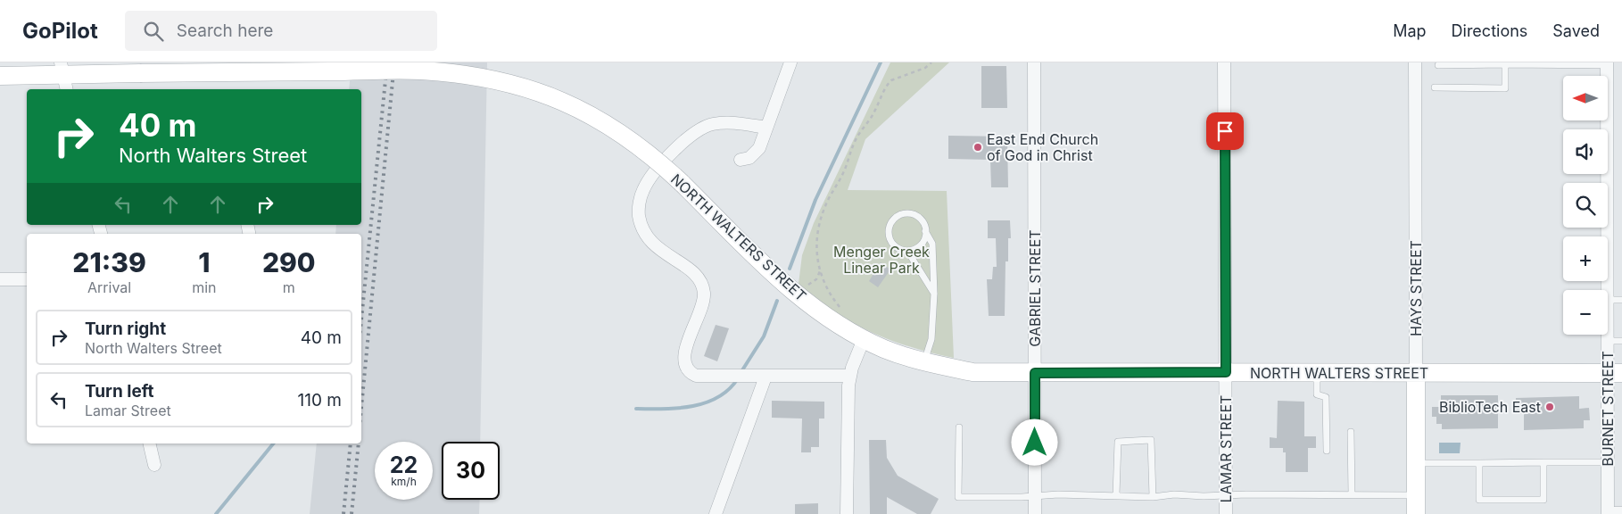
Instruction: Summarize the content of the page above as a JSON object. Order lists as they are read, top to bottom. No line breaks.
{"streets":{"main road":["NORTH WALTERS STREET","HAYS STREET"],"street":["GABRIEL STREET","BURNET STREET","LAMAR STREET"]},"crossings":[["NORTH WALTERS STREET","GABRIEL STREET"],["NORTH WALTERS STREET","HAYS STREET"],["NORTH WALTERS STREET","BURNET STREET"],["NORTH WALTERS STREET","LAMAR STREET"]],"parks":["Menger Creek Linear Park"],"places":["East End Church of God in Christ","BiblioTech East"],"north":"left","page":{"header":"GoPilot","search":"Search here","nav":["Map","Directions","Saved"],"map_buttons":["+","−"],"turn":["40 m","North Walters Street"],"eta":["21:39","Arrival","1","min","290","m"],"list":[{"name":"Turn right","note":"North Walters Street","value":"40 m"},{"name":"Turn left","note":"Lamar Street","value":"110 m"}],"speed":"22 km/h","limit":"30"}}
